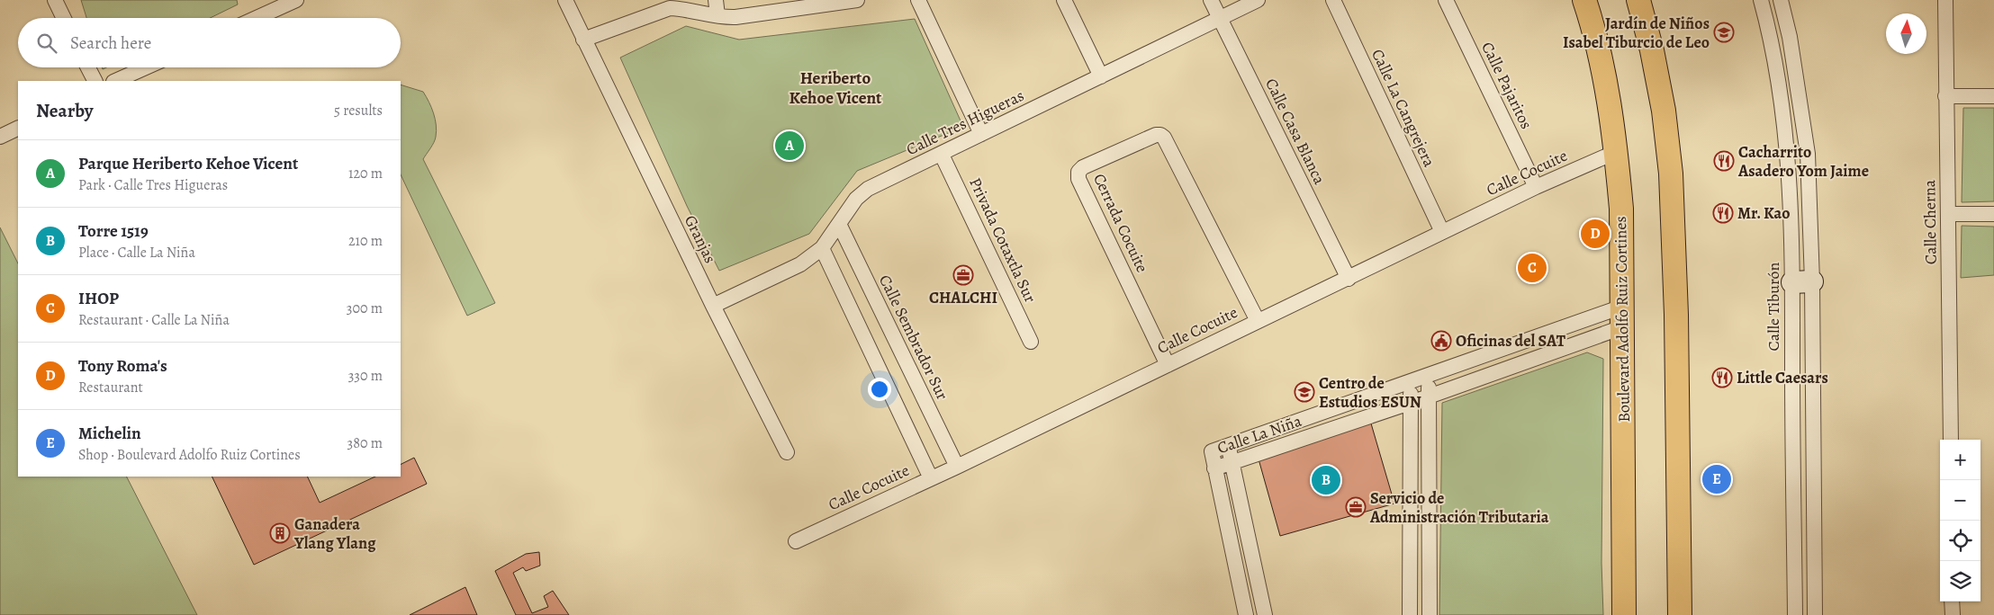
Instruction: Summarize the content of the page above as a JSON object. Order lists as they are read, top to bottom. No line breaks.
{"streets":{"main road":["Boulevard Adolfo Ruiz Cortines"],"street":["Calle Pajaritos","Calle La Cangrejera","Calle Tres Higueras","Calle Casa Blanca","Calle Cocuite","Calle Cherna","Cerrada Cocuite","Granjas","Privada Cotaxtla Sur","Calle Tiburón","Calle Sembrador Sur","Calle La Niña"]},"crossings":[["Calle Pajaritos","Calle Cocuite"],["Calle La Cangrejera","Calle Cocuite"],["Calle Tres Higueras","Calle Casa Blanca"],["Calle Tres Higueras","Granjas"],["Calle Tres Higueras","Privada Cotaxtla Sur"],["Calle Tres Higueras","Calle Sembrador Sur"],["Calle Casa Blanca","Calle Cocuite"],["Calle Cocuite","Cerrada Cocuite"],["Calle Cocuite","Boulevard Adolfo Ruiz Cortines"],["Calle Cocuite","Calle Sembrador Sur"],["Boulevard Adolfo Ruiz Cortines","Calle La Niña"]],"districts":["Heriberto Kehoe Vicent"],"places":{"school or university":["Jardín de Niños Isabel Tiburcio de Leo","Centro de Estudios ESUN"],"restaurant":["Cacharrito Asadero Yom Jaime","Mr. Kao","Little Caesars"],"office":["CHALCHI","Servicio de Administración Tributaria"],"public building":["Oficinas del SAT"],"building":["Ganadera Ylang Ylang"]},"north":"top","page":{"search":"Search here","heading":["Nearby","5 results"],"pins":["A","D","C","E","B"],"list":[{"mark":"A","name":"Parque Heriberto Kehoe Vicent","note":"Park · Calle Tres Higueras","value":"120 m"},{"mark":"B","name":"Torre 1519","note":"Place · Calle La Niña","value":"210 m"},{"mark":"C","name":"IHOP","note":"Restaurant · Calle La Niña","value":"300 m"},{"mark":"D","name":"Tony Roma's","note":"Restaurant","value":"330 m"},{"mark":"E","name":"Michelin","note":"Shop · Boulevard Adolfo Ruiz Cortines","value":"380 m"}],"map_buttons":["+","−"]}}
